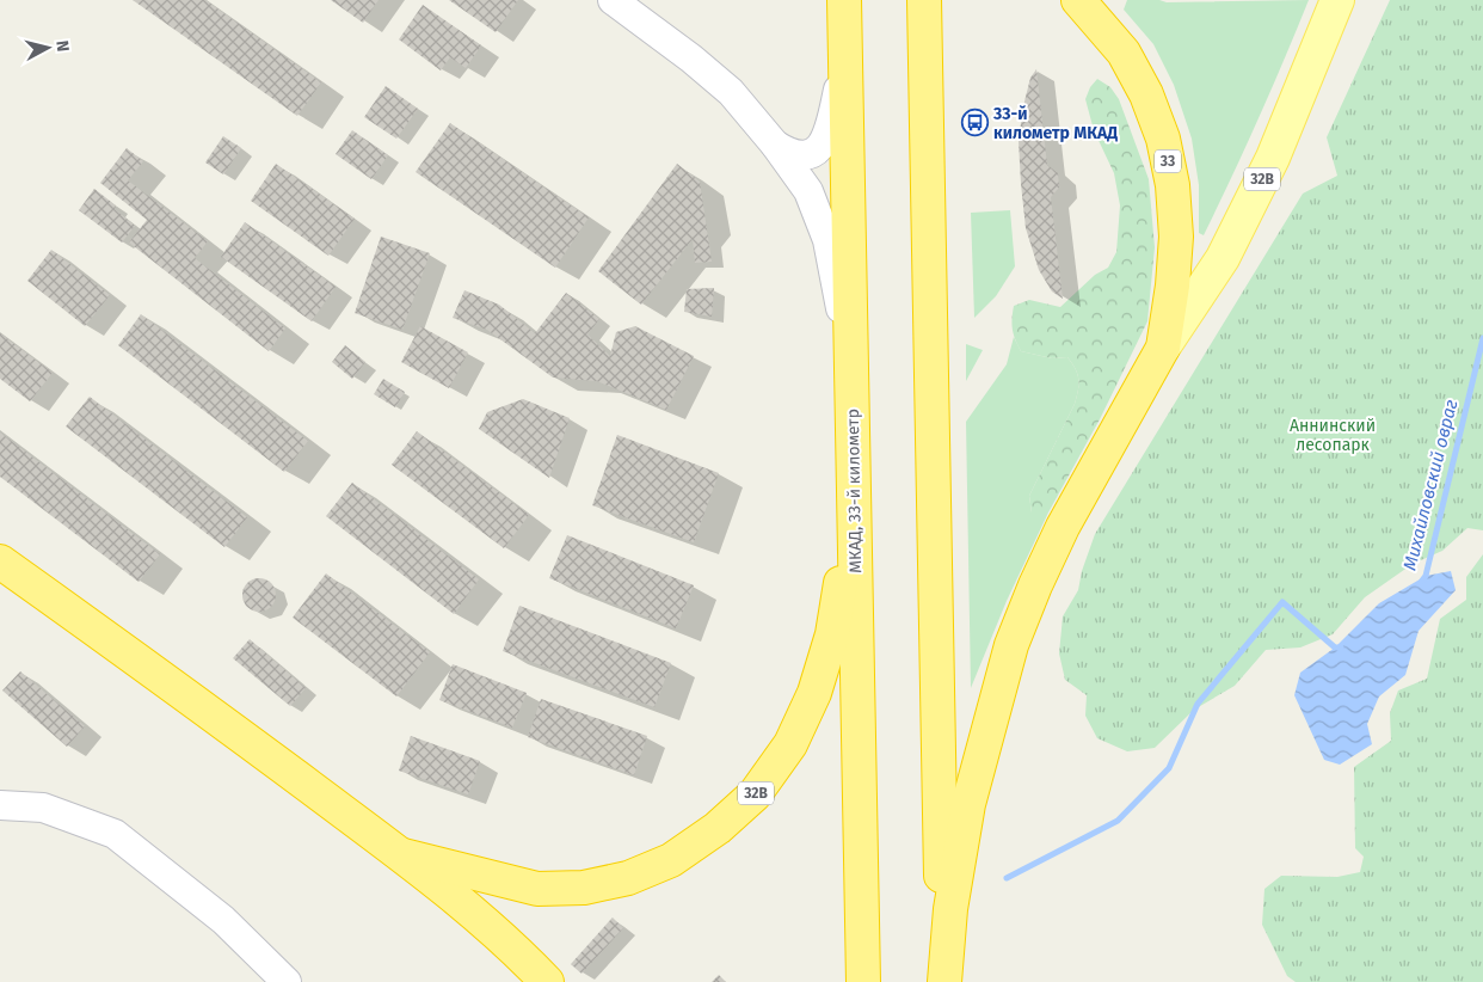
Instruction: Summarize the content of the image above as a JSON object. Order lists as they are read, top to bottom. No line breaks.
{"streets":{"highway":["33","32B","МКАД, 33-й километр"]},"crossings":[["33","32B"],["32B","МКАД, 33-й километр"]],"water":["Михайловский овраг"],"parks":["Аннинский лесопарк"],"places":{"bus stop":["33-й километр МКАД"]},"north":"right"}
